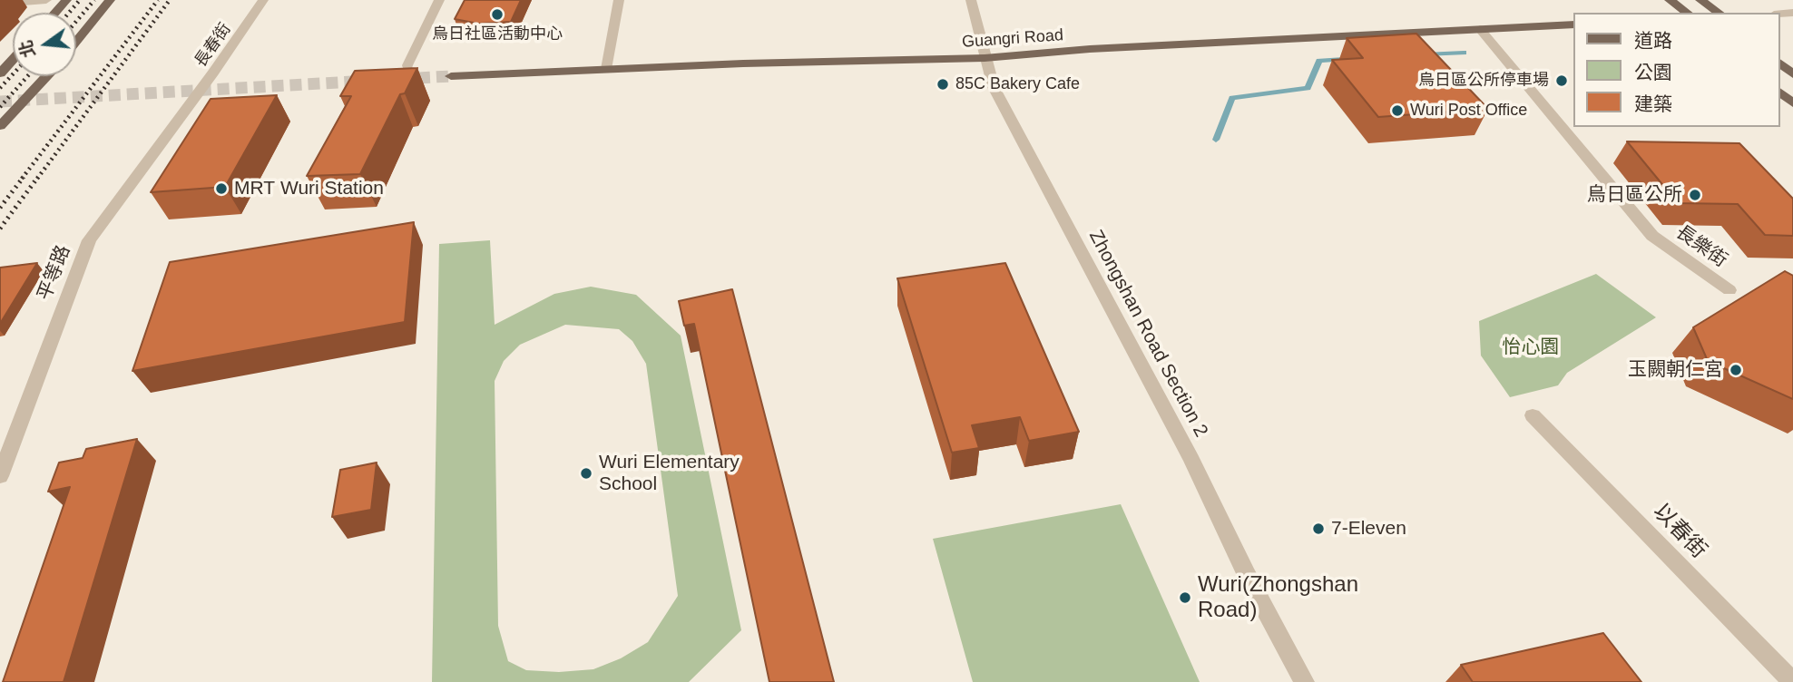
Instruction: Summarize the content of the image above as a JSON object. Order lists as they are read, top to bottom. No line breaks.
{"streets":{"main road":["Guangri Road"],"street":["長春街","長樂街","平等路","Zhongshan Road Section 2","以春街"]},"crossings":[["Guangri Road","長樂街"],["Guangri Road","Zhongshan Road Section 2"],["長春街","平等路"]],"parks":["怡心園"],"places":["烏日社區活動中心","烏日區公所停車場","85C Bakery Cafe","Wuri Post Office","MRT Wuri Station","烏日區公所","玉闕朝仁宮","Wuri Elementary School","7-Eleven","Wuri(Zhongshan Road)"],"legend":["道路","公園","建築"],"north":"left"}
